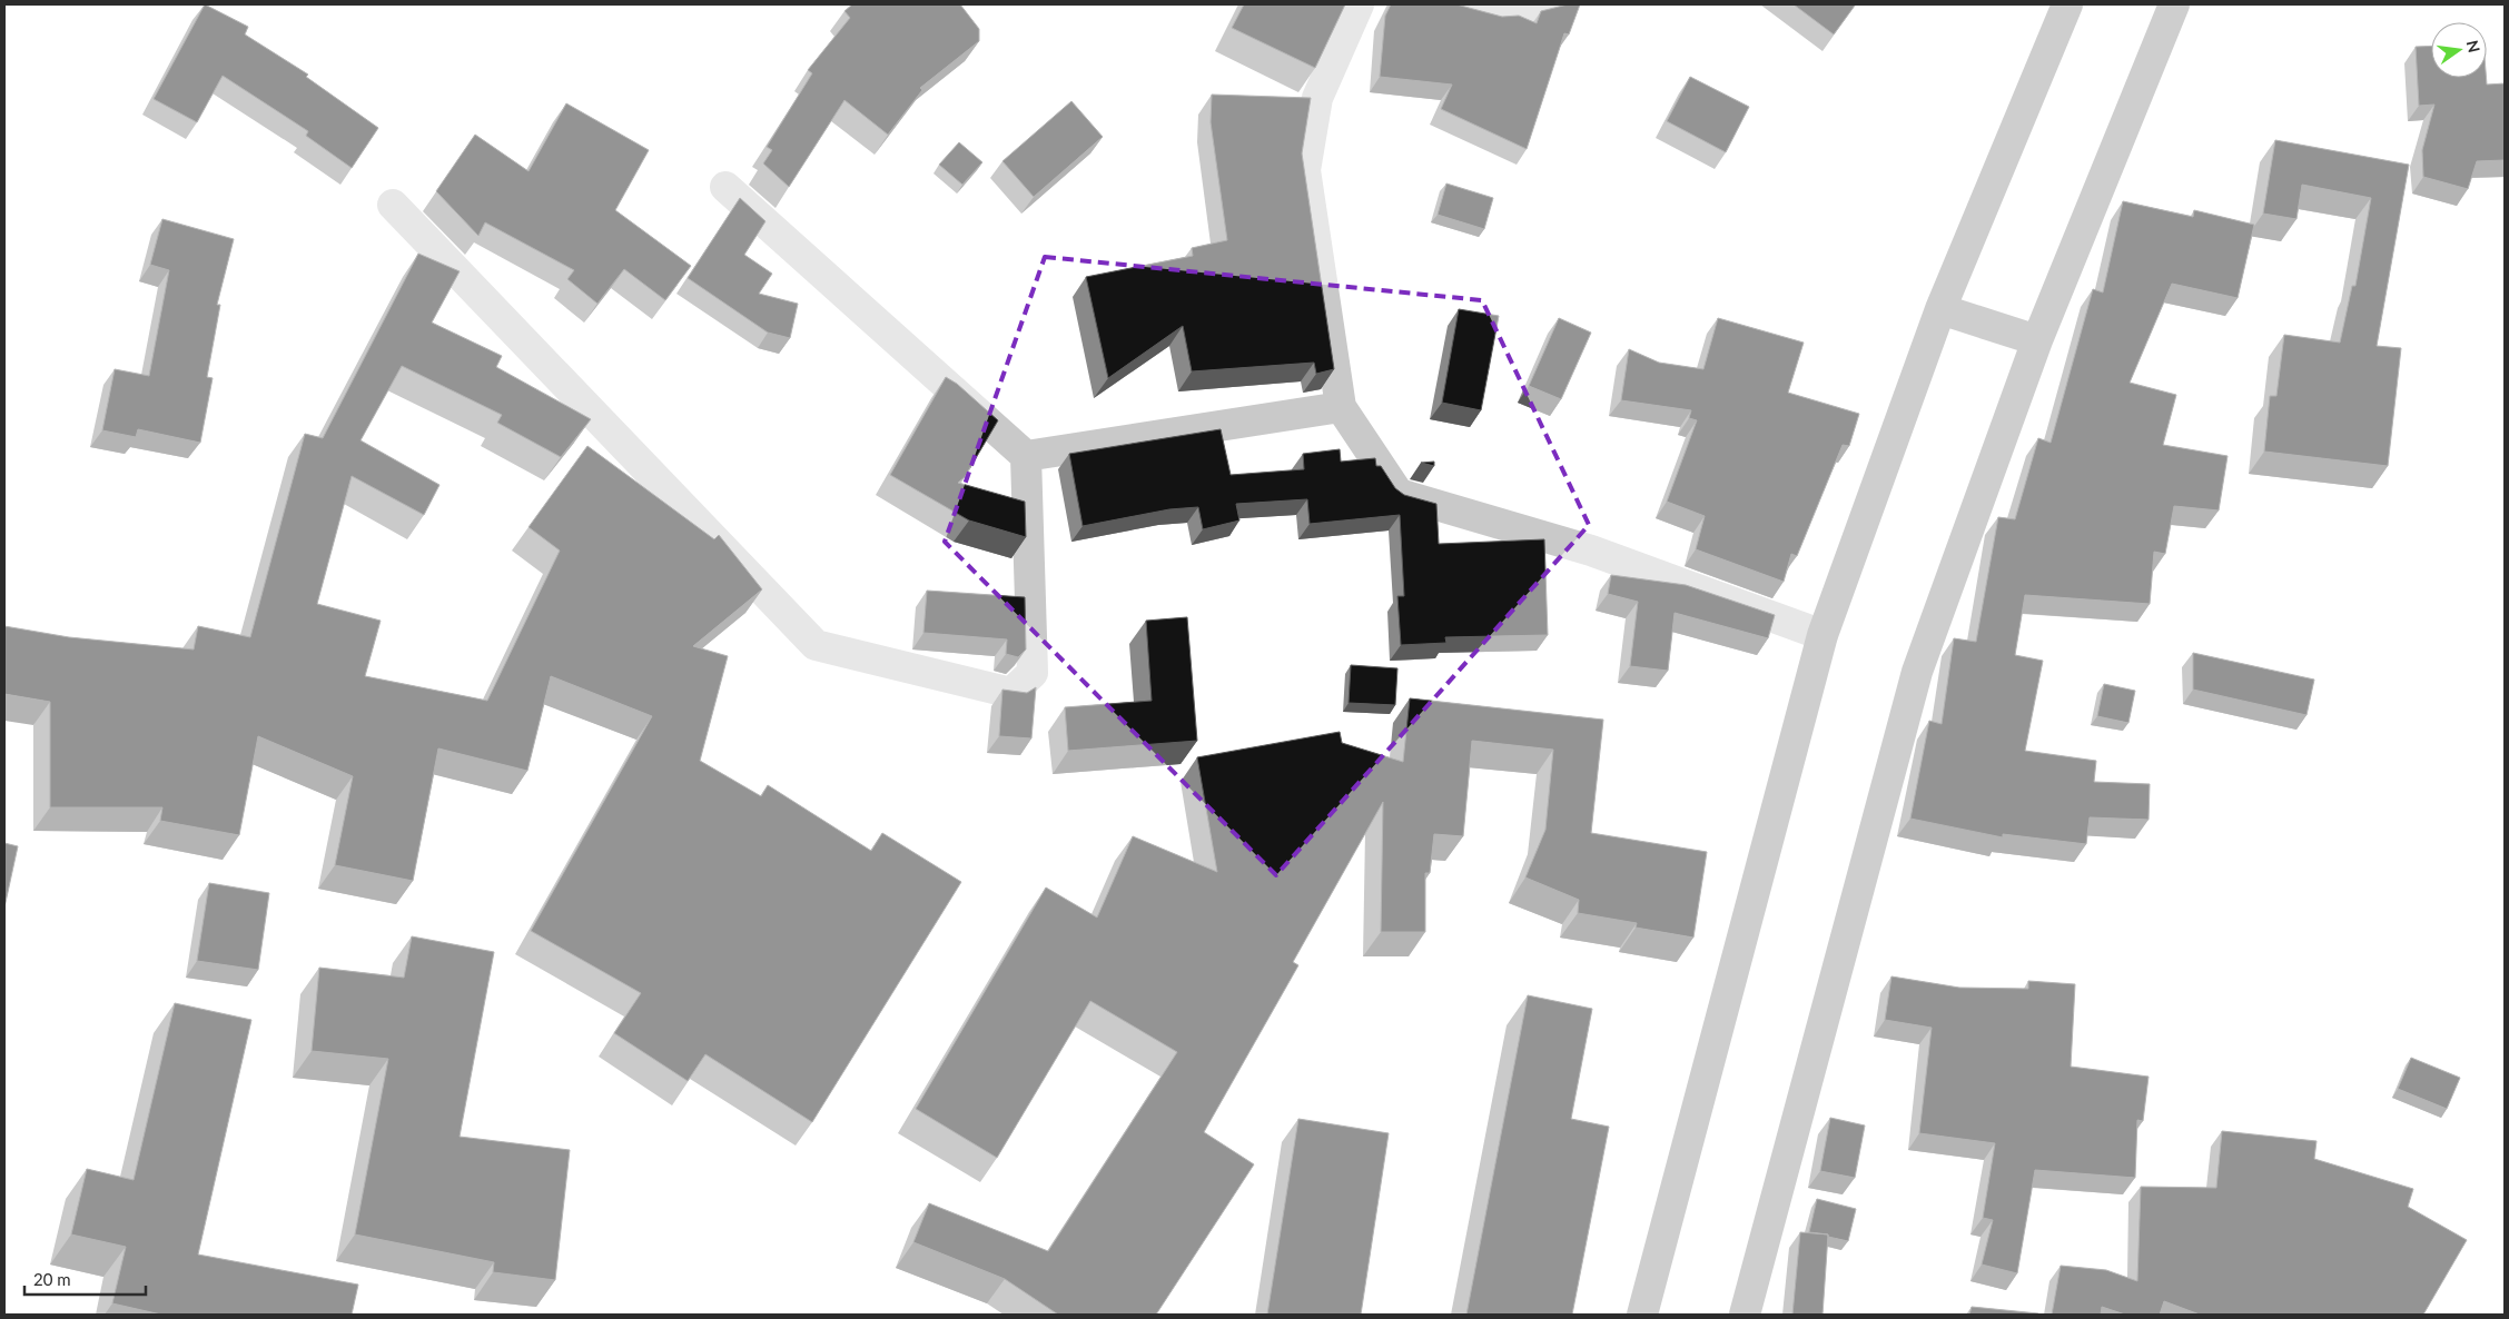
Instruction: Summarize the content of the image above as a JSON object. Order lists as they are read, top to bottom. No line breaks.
{"scale_bar":"20 m","north":"right"}
